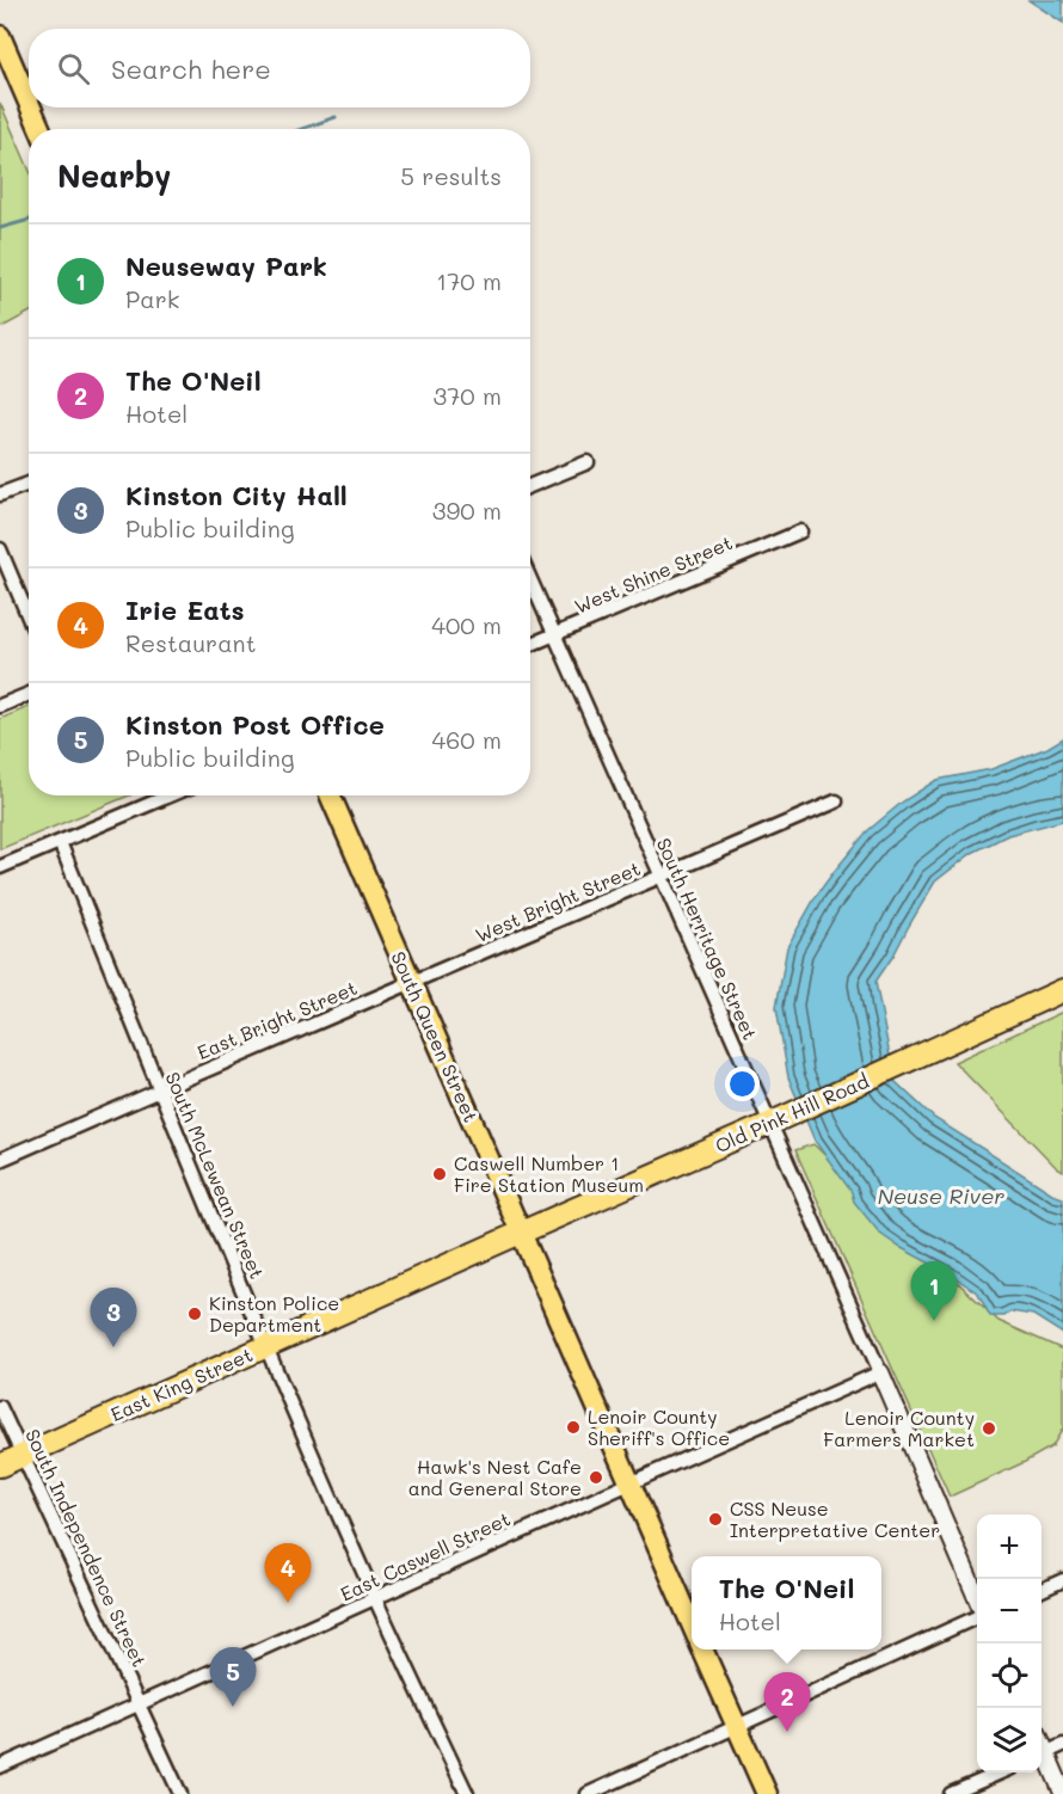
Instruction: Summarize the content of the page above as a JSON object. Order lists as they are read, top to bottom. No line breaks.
{"streets":{"highway":["Old Pink Hill Road","East King Street"],"main road":["South Queen Street"],"street":["West Shine Street","West Bright Street","South Herritage Street","East Bright Street","South McLewean Street","South Independence Street","East Caswell Street"]},"crossings":[["West Shine Street","South Herritage Street"],["West Bright Street","South Herritage Street"],["West Bright Street","East Bright Street"],["West Bright Street","South Queen Street"],["South Herritage Street","Old Pink Hill Road"],["South Herritage Street","East Caswell Street"],["East Bright Street","South Queen Street"],["East Bright Street","South McLewean Street"],["South Queen Street","Old Pink Hill Road"],["South Queen Street","East King Street"],["South Queen Street","East Caswell Street"],["Old Pink Hill Road","East King Street"],["South McLewean Street","East King Street"],["South McLewean Street","East Caswell Street"],["East King Street","South Independence Street"],["South Independence Street","East Caswell Street"]],"water":["Neuse River"],"places":["Caswell Number 1 Fire Station Museum","Kinston Police Department","Lenoir County Sheriff's Office","Lenoir County Farmers Market","Hawk's Nest Cafe and General Store","CSS Neuse Interpretative Center"],"page":{"search":"Search here","heading":["Nearby","5 results"],"list":[{"mark":"1","name":"Neuseway Park","note":"Park","value":"170 m"},{"mark":"2","name":"The O'Neil","note":"Hotel","value":"370 m"},{"mark":"3","name":"Kinston City Hall","note":"Public building","value":"390 m"},{"mark":"4","name":"Irie Eats","note":"Restaurant","value":"400 m"},{"mark":"5","name":"Kinston Post Office","note":"Public building","value":"460 m"}],"pins":["1","3","4","5","2"],"map_buttons":["+","−"],"popup":["The O'Neil","Hotel"]}}
